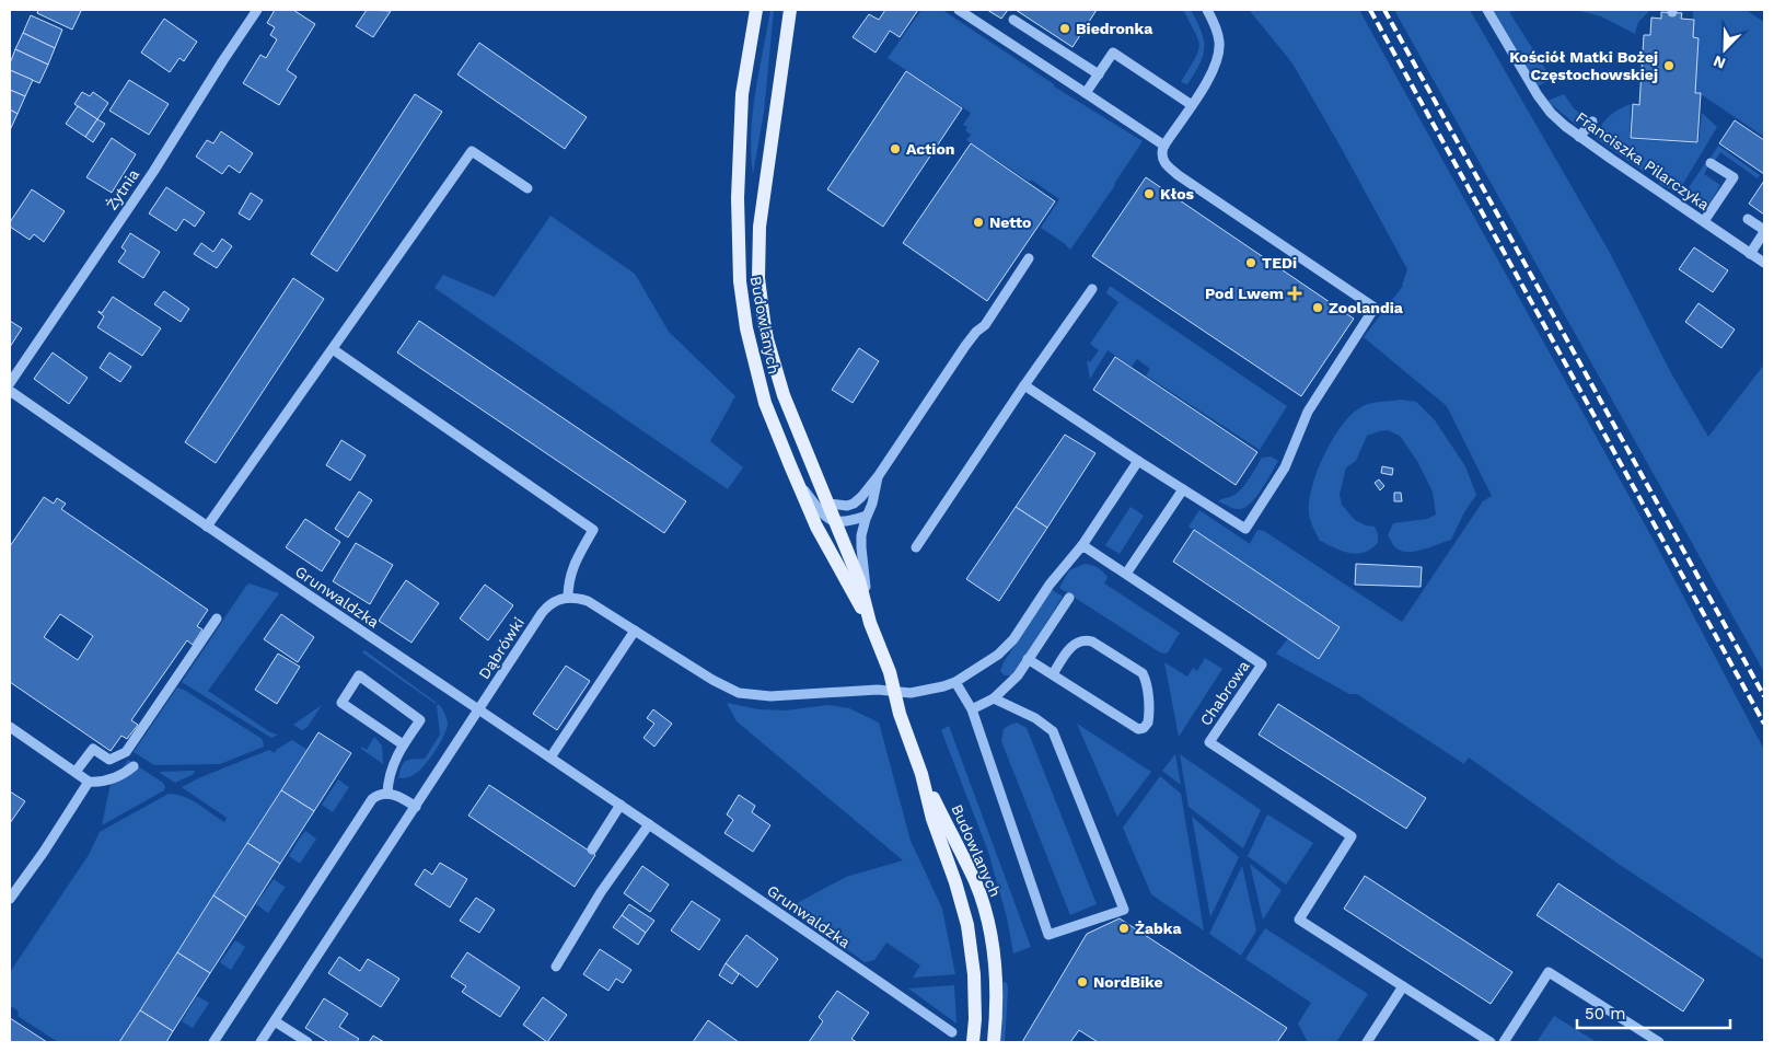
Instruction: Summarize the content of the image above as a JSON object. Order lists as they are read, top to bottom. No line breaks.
{"streets":{"main road":["Budowlanych"],"street":["Franciszka Pilarczyka","Żytnia","Grunwaldzka","Dąbrówki","Chabrowa"]},"crossings":[["Grunwaldzka","Dąbrówki"]],"places":{"other":["Biedronka","Kościół Matki Bożej Częstochowskiej","Action","Kłos","Netto","TEDi","Zoolandia","Żabka","NordBike"],"health":["Pod Lwem"]},"scale_bar":"50 m","north":"bottom left"}
